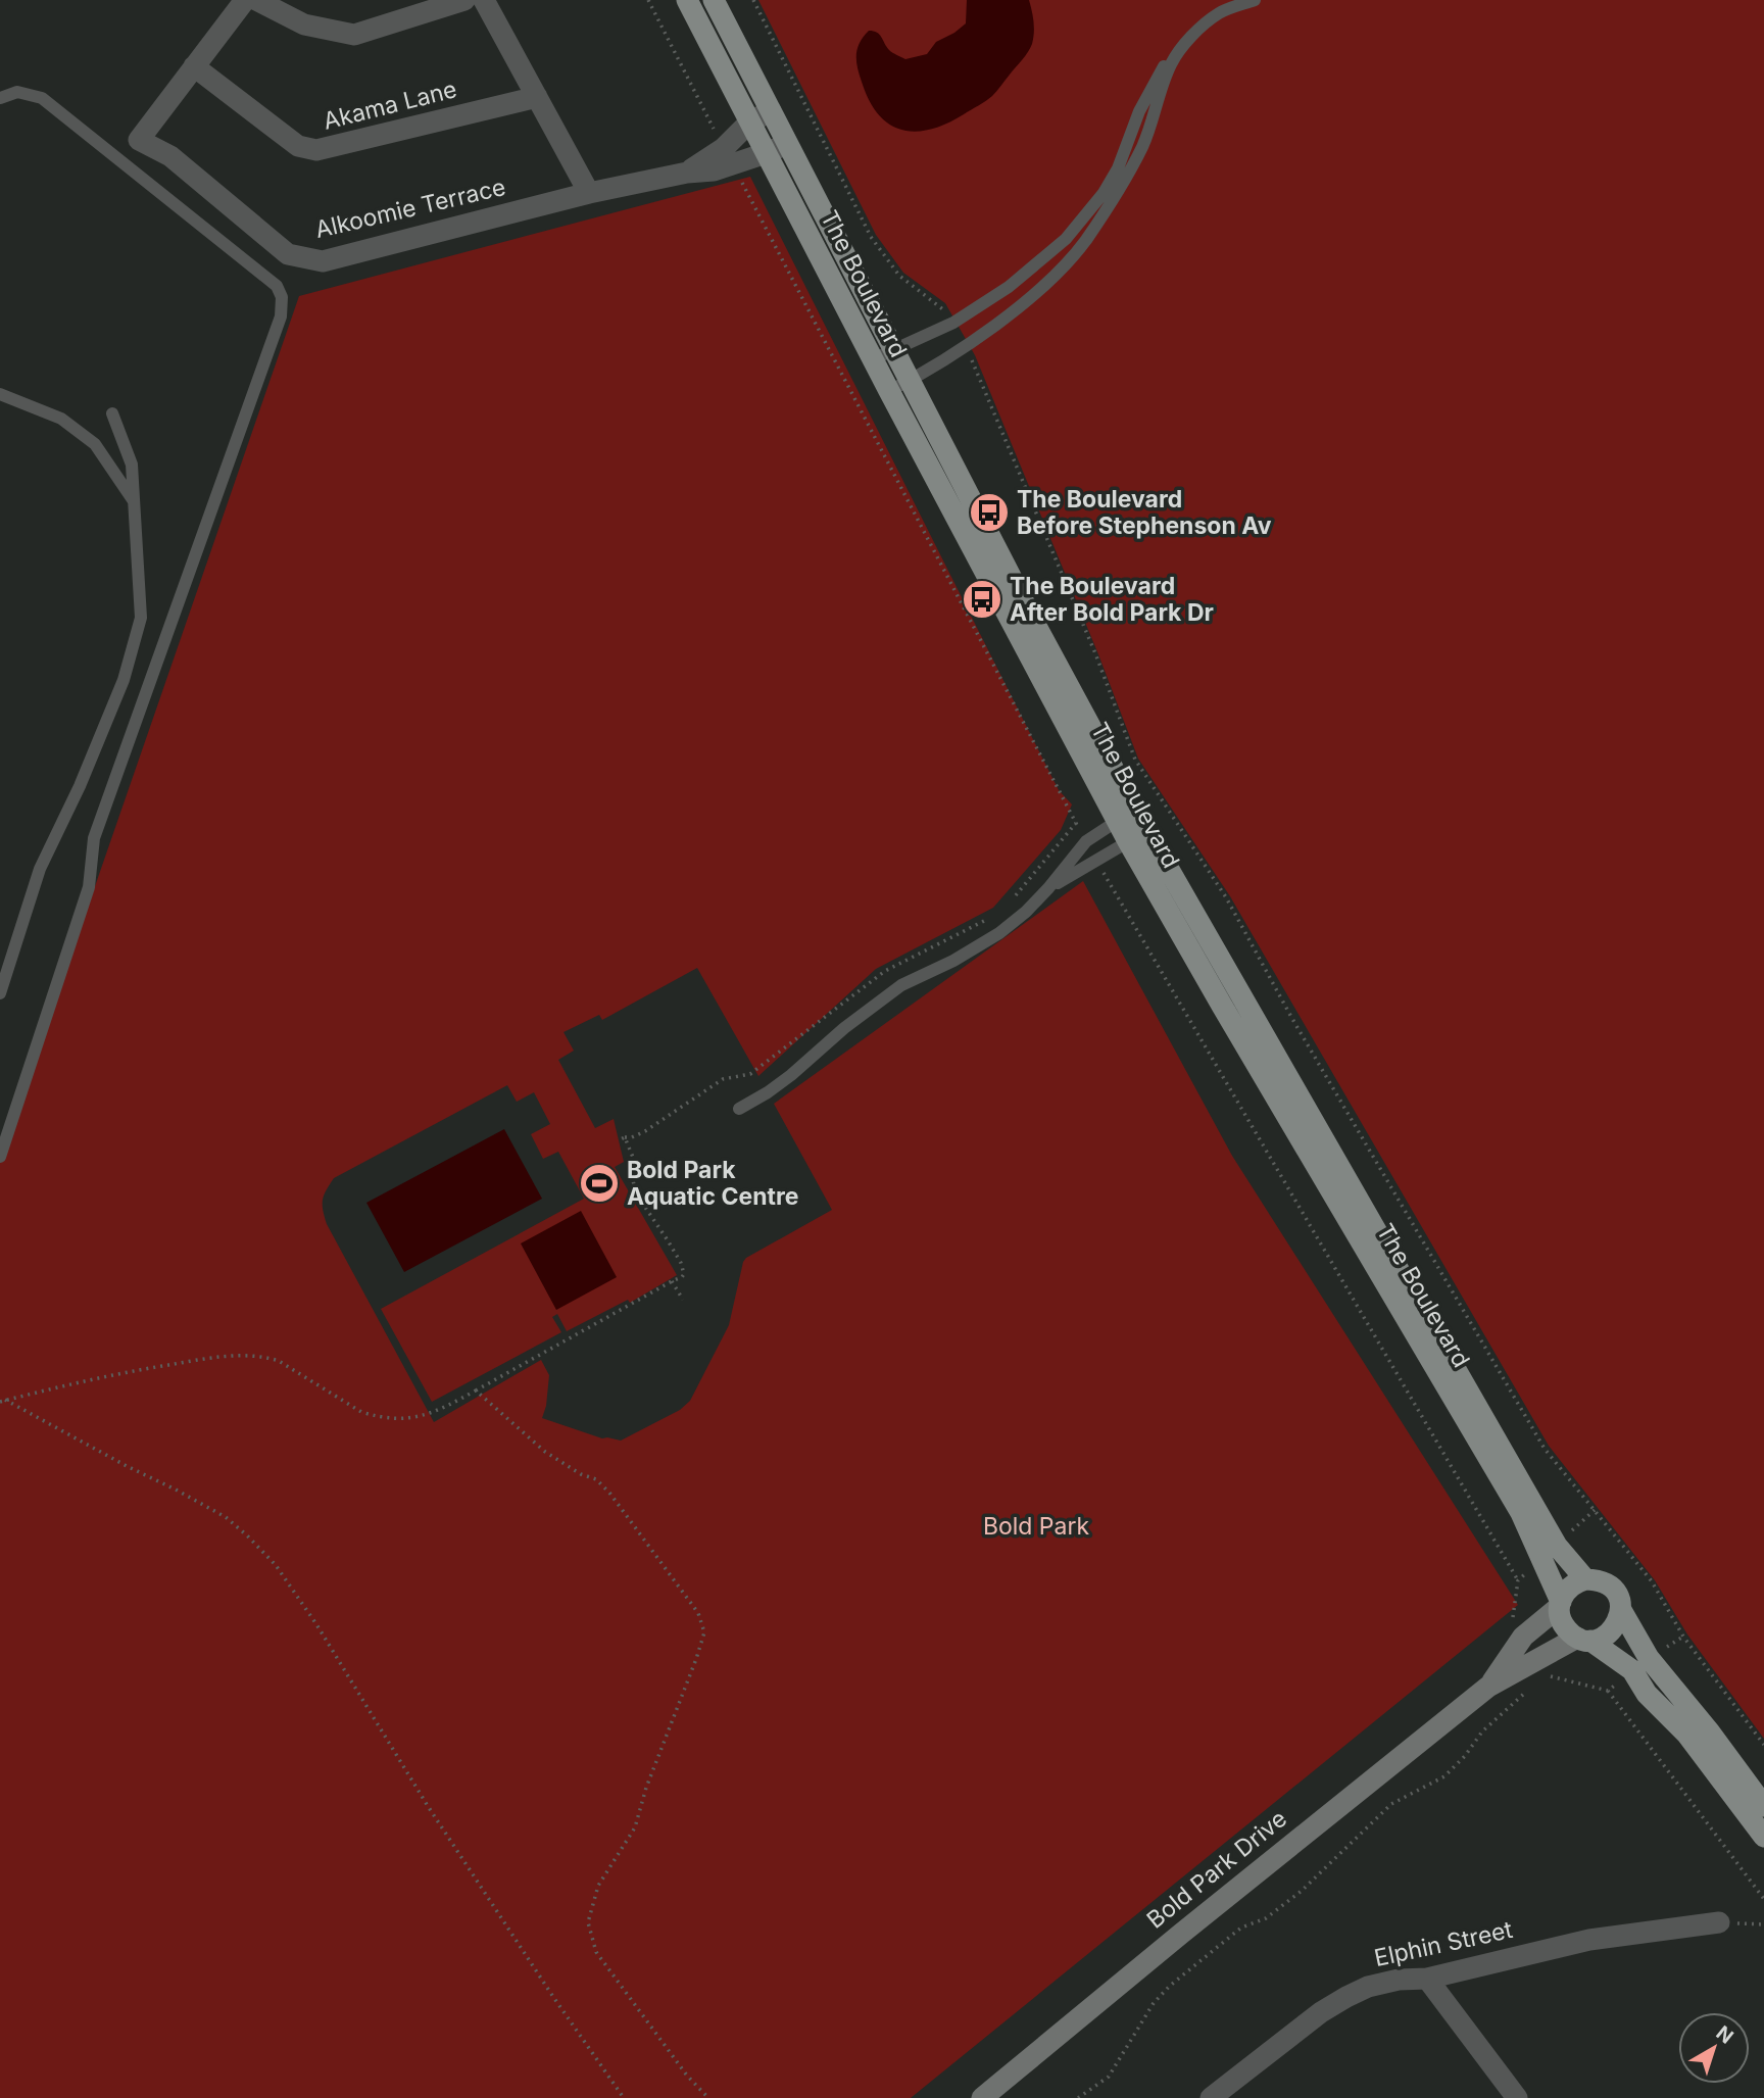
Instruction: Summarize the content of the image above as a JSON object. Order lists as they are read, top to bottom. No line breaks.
{"streets":{"main road":["The Boulevard"],"street":["Akama Lane","Alkoomie Terrace","Bold Park Drive","Elphin Street"]},"crossings":[["Akama Lane","Alkoomie Terrace"],["Alkoomie Terrace","The Boulevard"],["The Boulevard","Bold Park Drive"]],"parks":["Bold Park"],"places":{"bus stop":["The Boulevard Before Stephenson Av","The Boulevard After Bold Park Dr"],"sports":["Bold Park Aquatic Centre"]},"north":"top right"}
